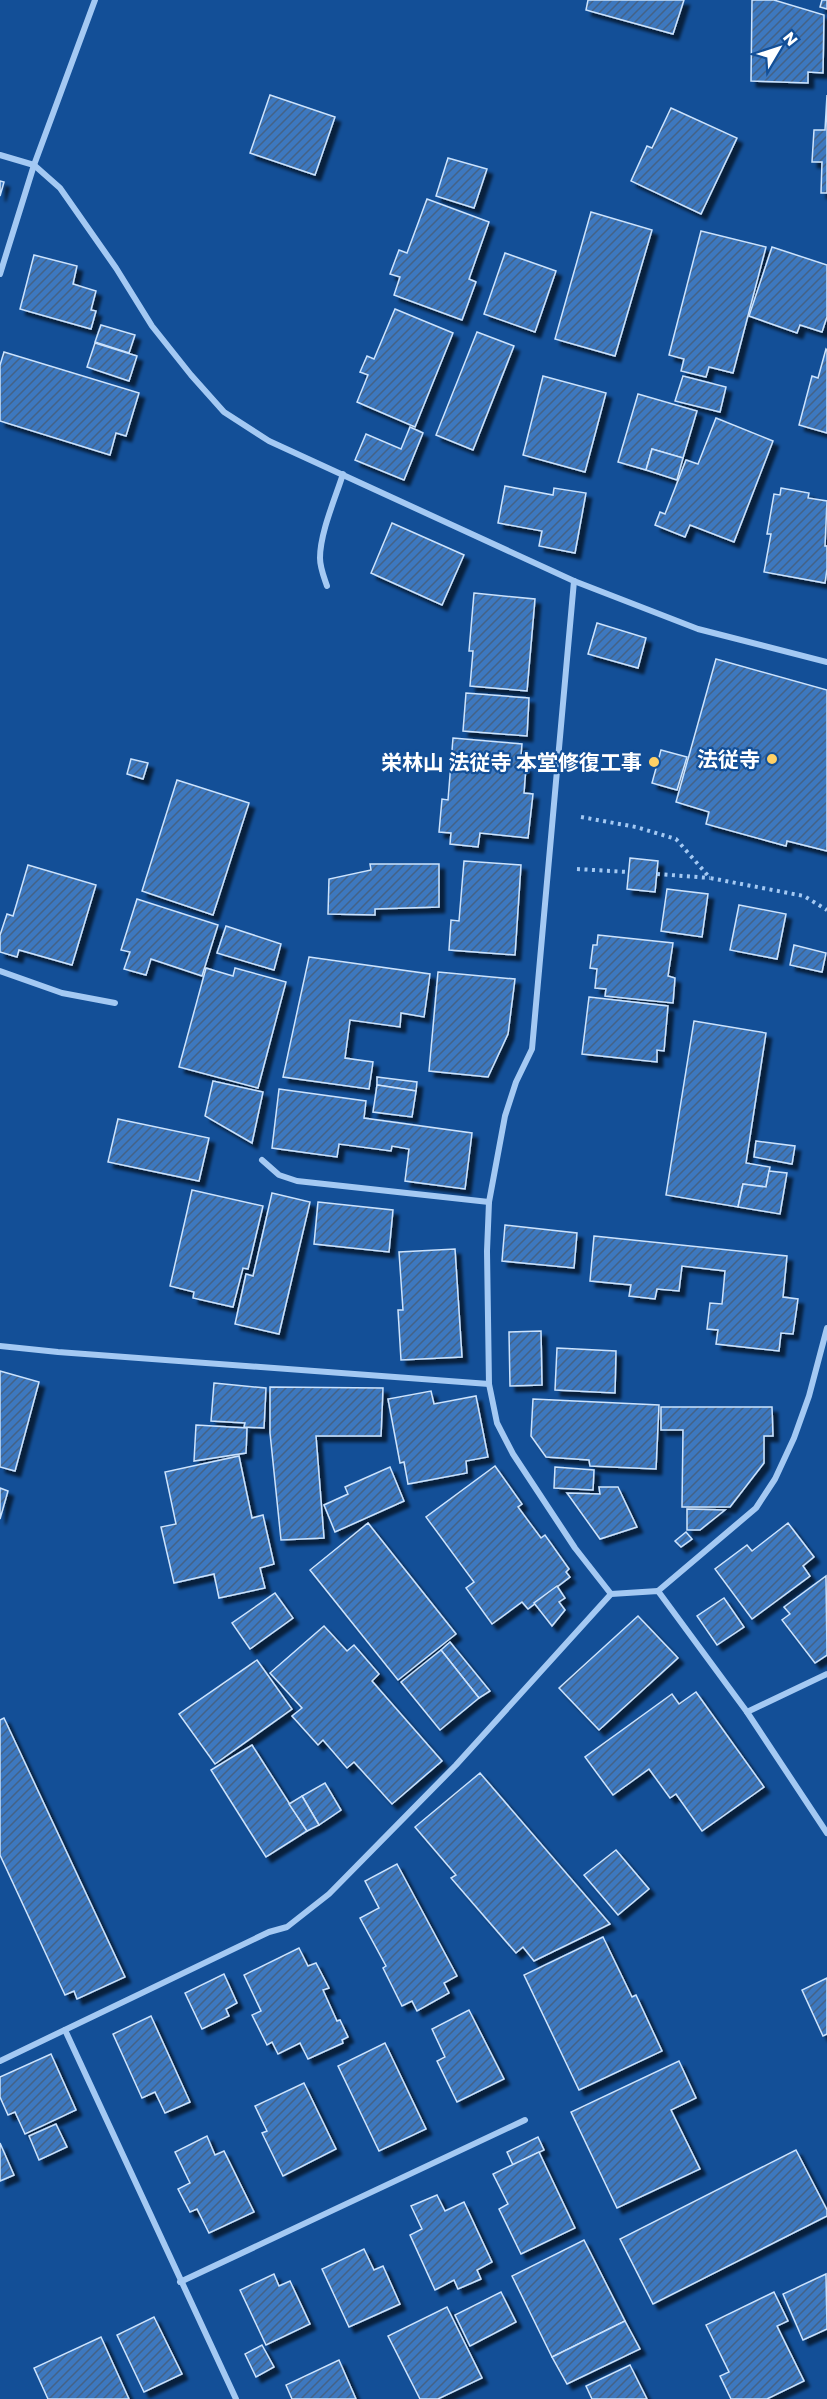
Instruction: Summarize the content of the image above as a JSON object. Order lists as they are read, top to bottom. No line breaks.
{"places":["法従寺","栄林山 法従寺 本堂修復工事"],"north":"top right"}
